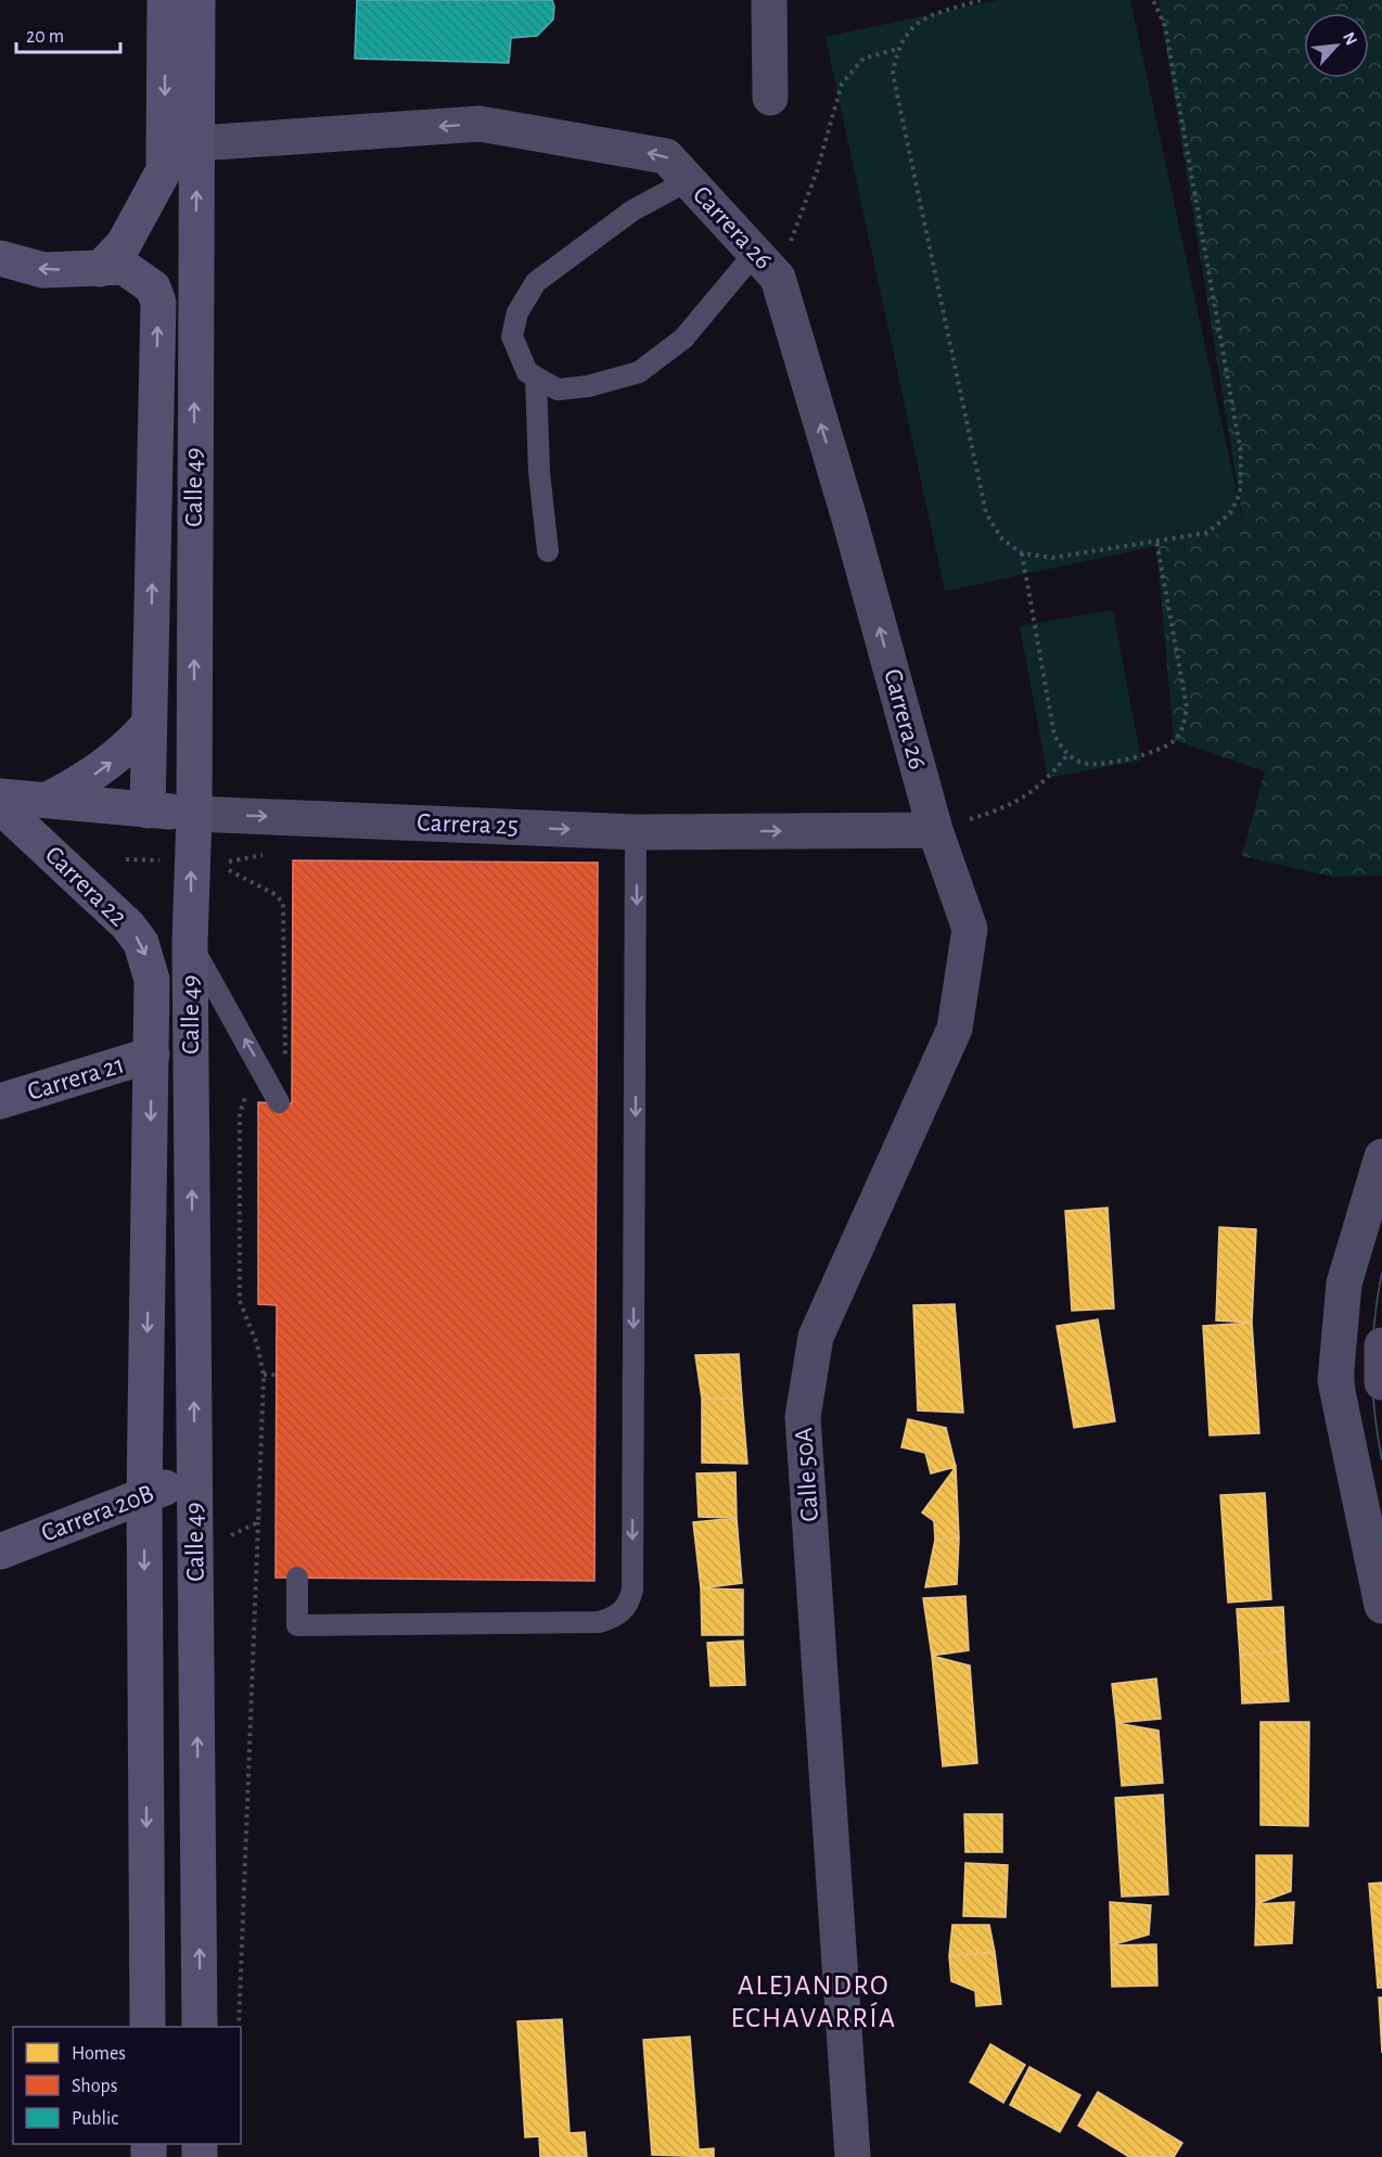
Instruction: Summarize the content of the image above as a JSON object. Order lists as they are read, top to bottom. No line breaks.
{"streets":{"main road":["Calle 49","Carrera 25","Carrera 22","Carrera 21","Carrera 20B"],"street":["Carrera 26","Calle 50A"]},"crossings":[["Carrera 26","Calle 49"],["Carrera 26","Carrera 25"],["Carrera 26","Calle 50A"],["Calle 49","Carrera 25"],["Calle 49","Carrera 22"],["Calle 49","Carrera 21"],["Calle 49","Carrera 20B"],["Carrera 25","Calle 50A"]],"one_way":["Carrera 26","Carrera 25"],"districts":["ALEJANDRO ECHAVARRÍA"],"legend":["Homes","Shops","Public"],"scale_bar":"20 m","north":"top right"}
